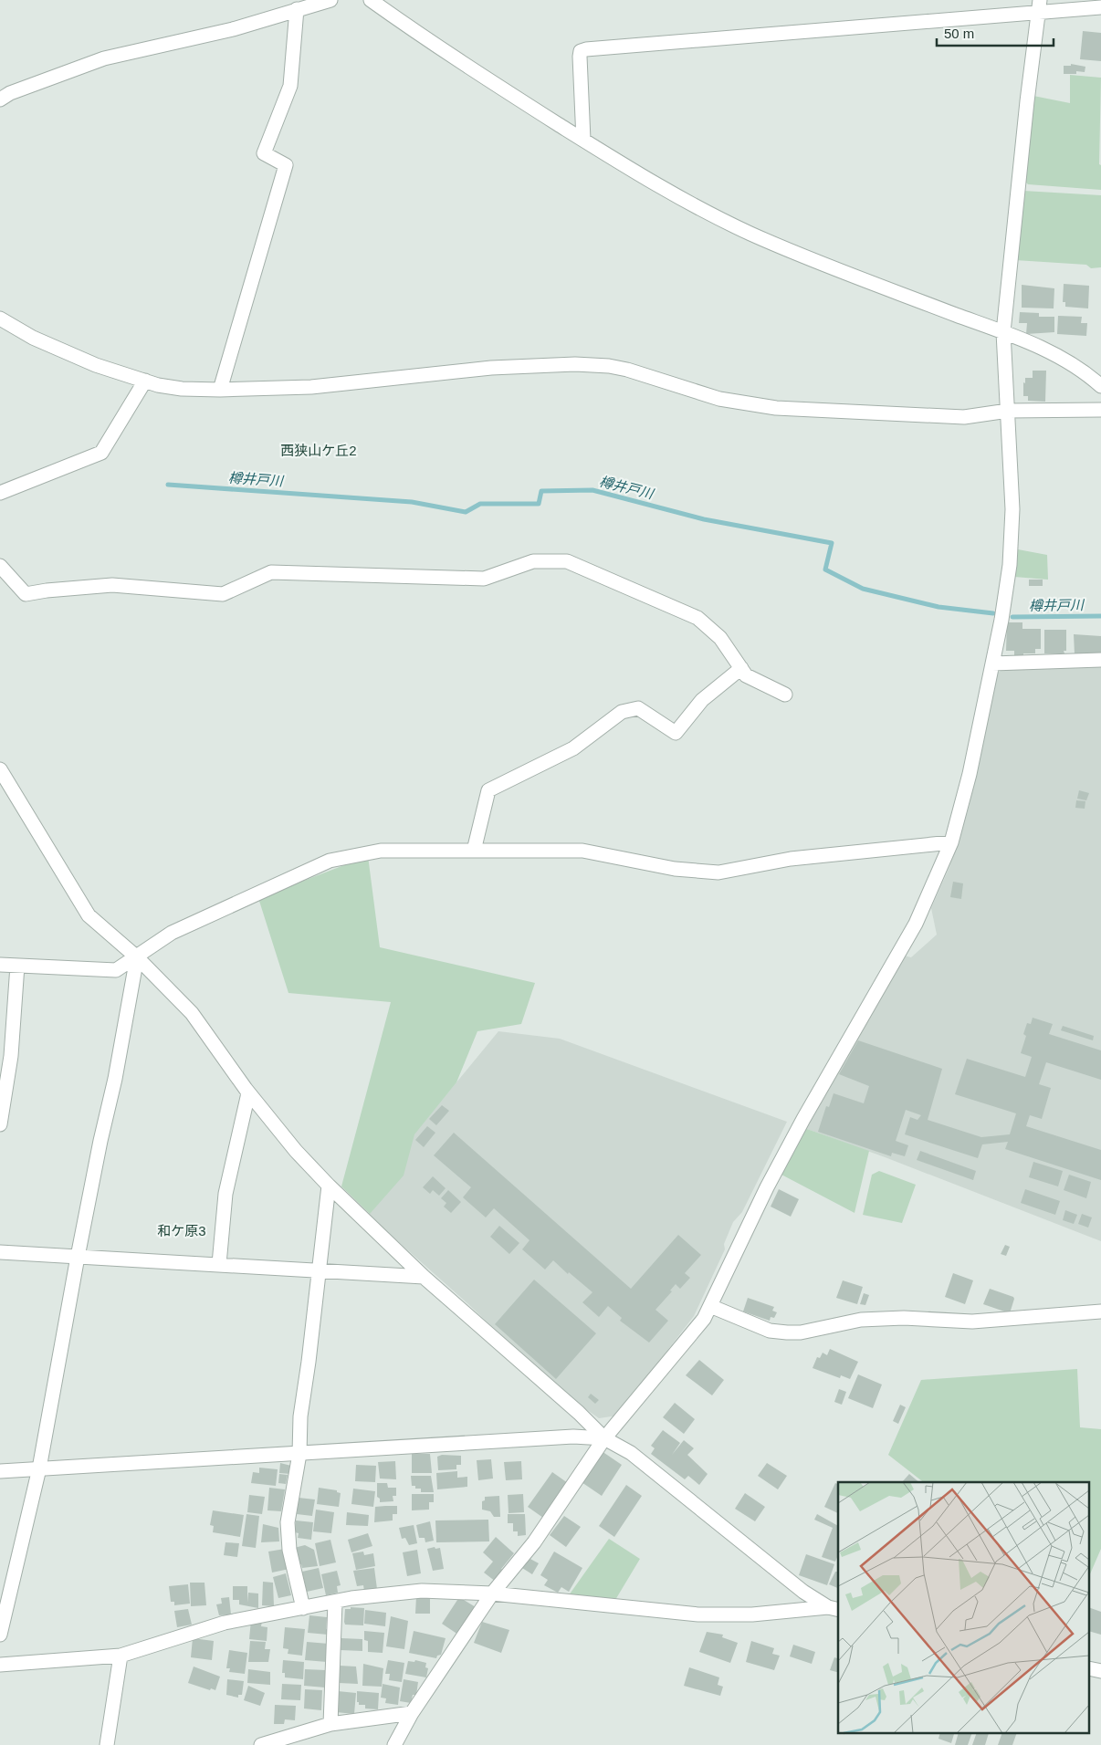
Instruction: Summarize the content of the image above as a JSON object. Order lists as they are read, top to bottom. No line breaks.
{"districts":["西狭山ケ丘2","和ケ原3"],"water":["樽井戸川"],"scale_bar":"50 m"}
